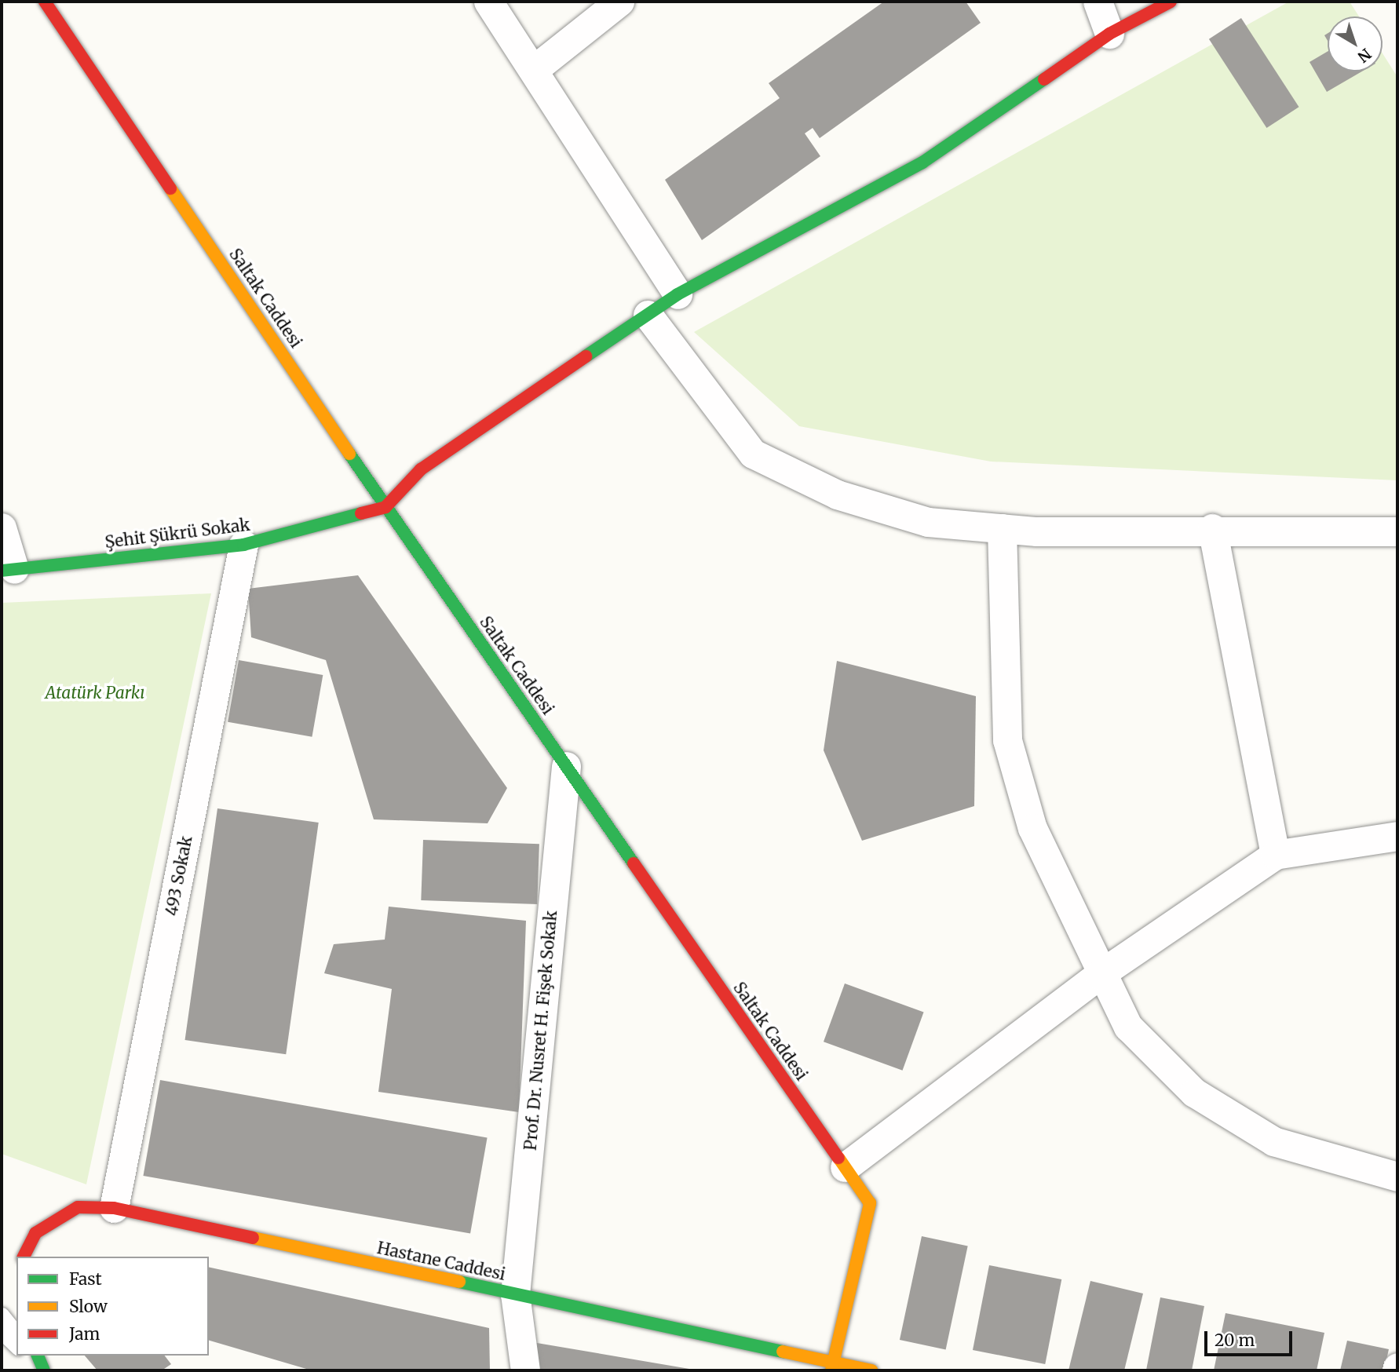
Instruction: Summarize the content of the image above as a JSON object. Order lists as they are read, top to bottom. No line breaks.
{"streets":{"main road":["Saltak Caddesi","Şehit Şükrü Sokak","Hastane Caddesi"],"street":["493 Sokak","Prof. Dr. Nusret H. Fişek Sokak"]},"crossings":[["Saltak Caddesi","Şehit Şükrü Sokak"],["Saltak Caddesi","Prof. Dr. Nusret H. Fişek Sokak"],["Saltak Caddesi","Hastane Caddesi"],["Şehit Şükrü Sokak","493 Sokak"],["493 Sokak","Hastane Caddesi"],["Prof. Dr. Nusret H. Fişek Sokak","Hastane Caddesi"]],"parks":["Atatürk Parkı"],"legend":["Fast","Slow","Jam"],"scale_bar":"20 m","north":"bottom right"}
